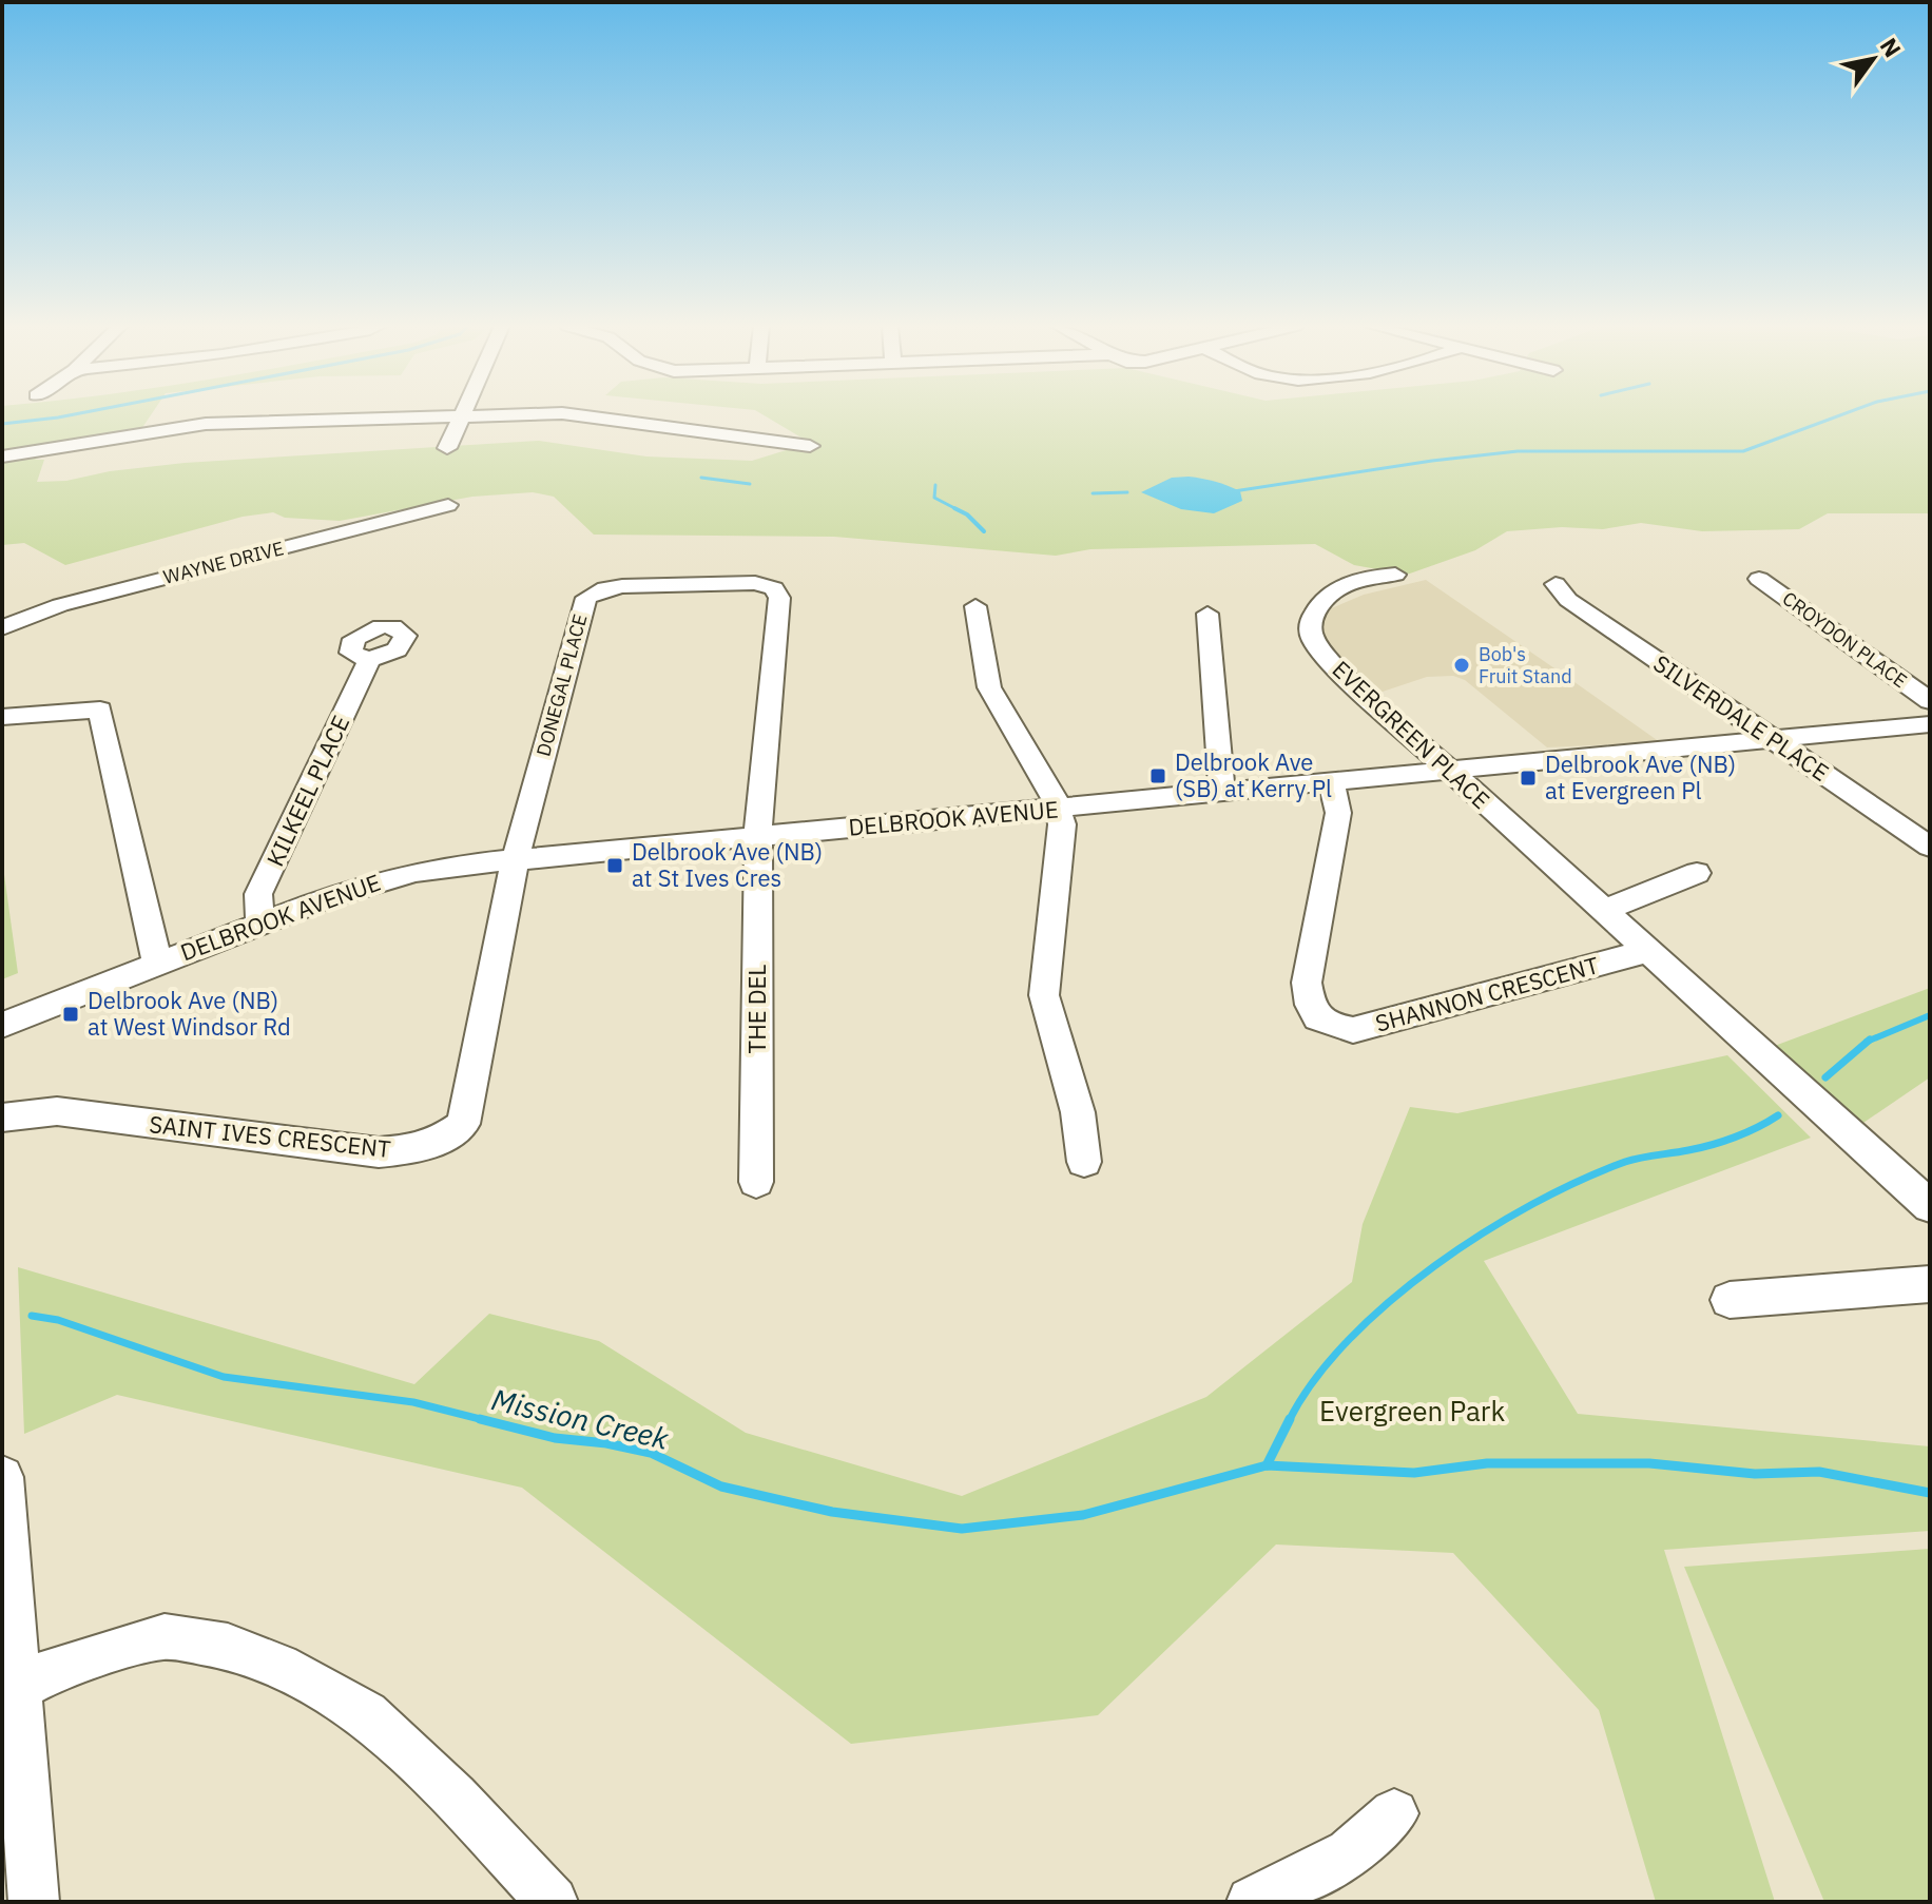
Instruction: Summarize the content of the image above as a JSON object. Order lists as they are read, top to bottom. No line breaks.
{"streets":{"street":["WAYNE DRIVE","CROYDON PLACE","DONEGAL PLACE","SILVERDALE PLACE","EVERGREEN PLACE","KILKEEL PLACE","DELBROOK AVENUE","SHANNON CRESCENT","THE DEL","SAINT IVES CRESCENT"]},"crossings":[["DONEGAL PLACE","DELBROOK AVENUE"],["DONEGAL PLACE","THE DEL"],["DONEGAL PLACE","SAINT IVES CRESCENT"],["SILVERDALE PLACE","DELBROOK AVENUE"],["EVERGREEN PLACE","DELBROOK AVENUE"],["EVERGREEN PLACE","SHANNON CRESCENT"],["KILKEEL PLACE","DELBROOK AVENUE"],["DELBROOK AVENUE","SHANNON CRESCENT"],["DELBROOK AVENUE","THE DEL"],["DELBROOK AVENUE","SAINT IVES CRESCENT"]],"water":["Mission Creek"],"parks":["Evergreen Park"],"places":{"other":["Bob's Fruit Stand"],"transit":["Delbrook Ave (SB) at Kerry Pl","Delbrook Ave (NB) at Evergreen Pl","Delbrook Ave (NB) at St Ives Cres","Delbrook Ave (NB) at West Windsor Rd"]},"north":"top right"}
